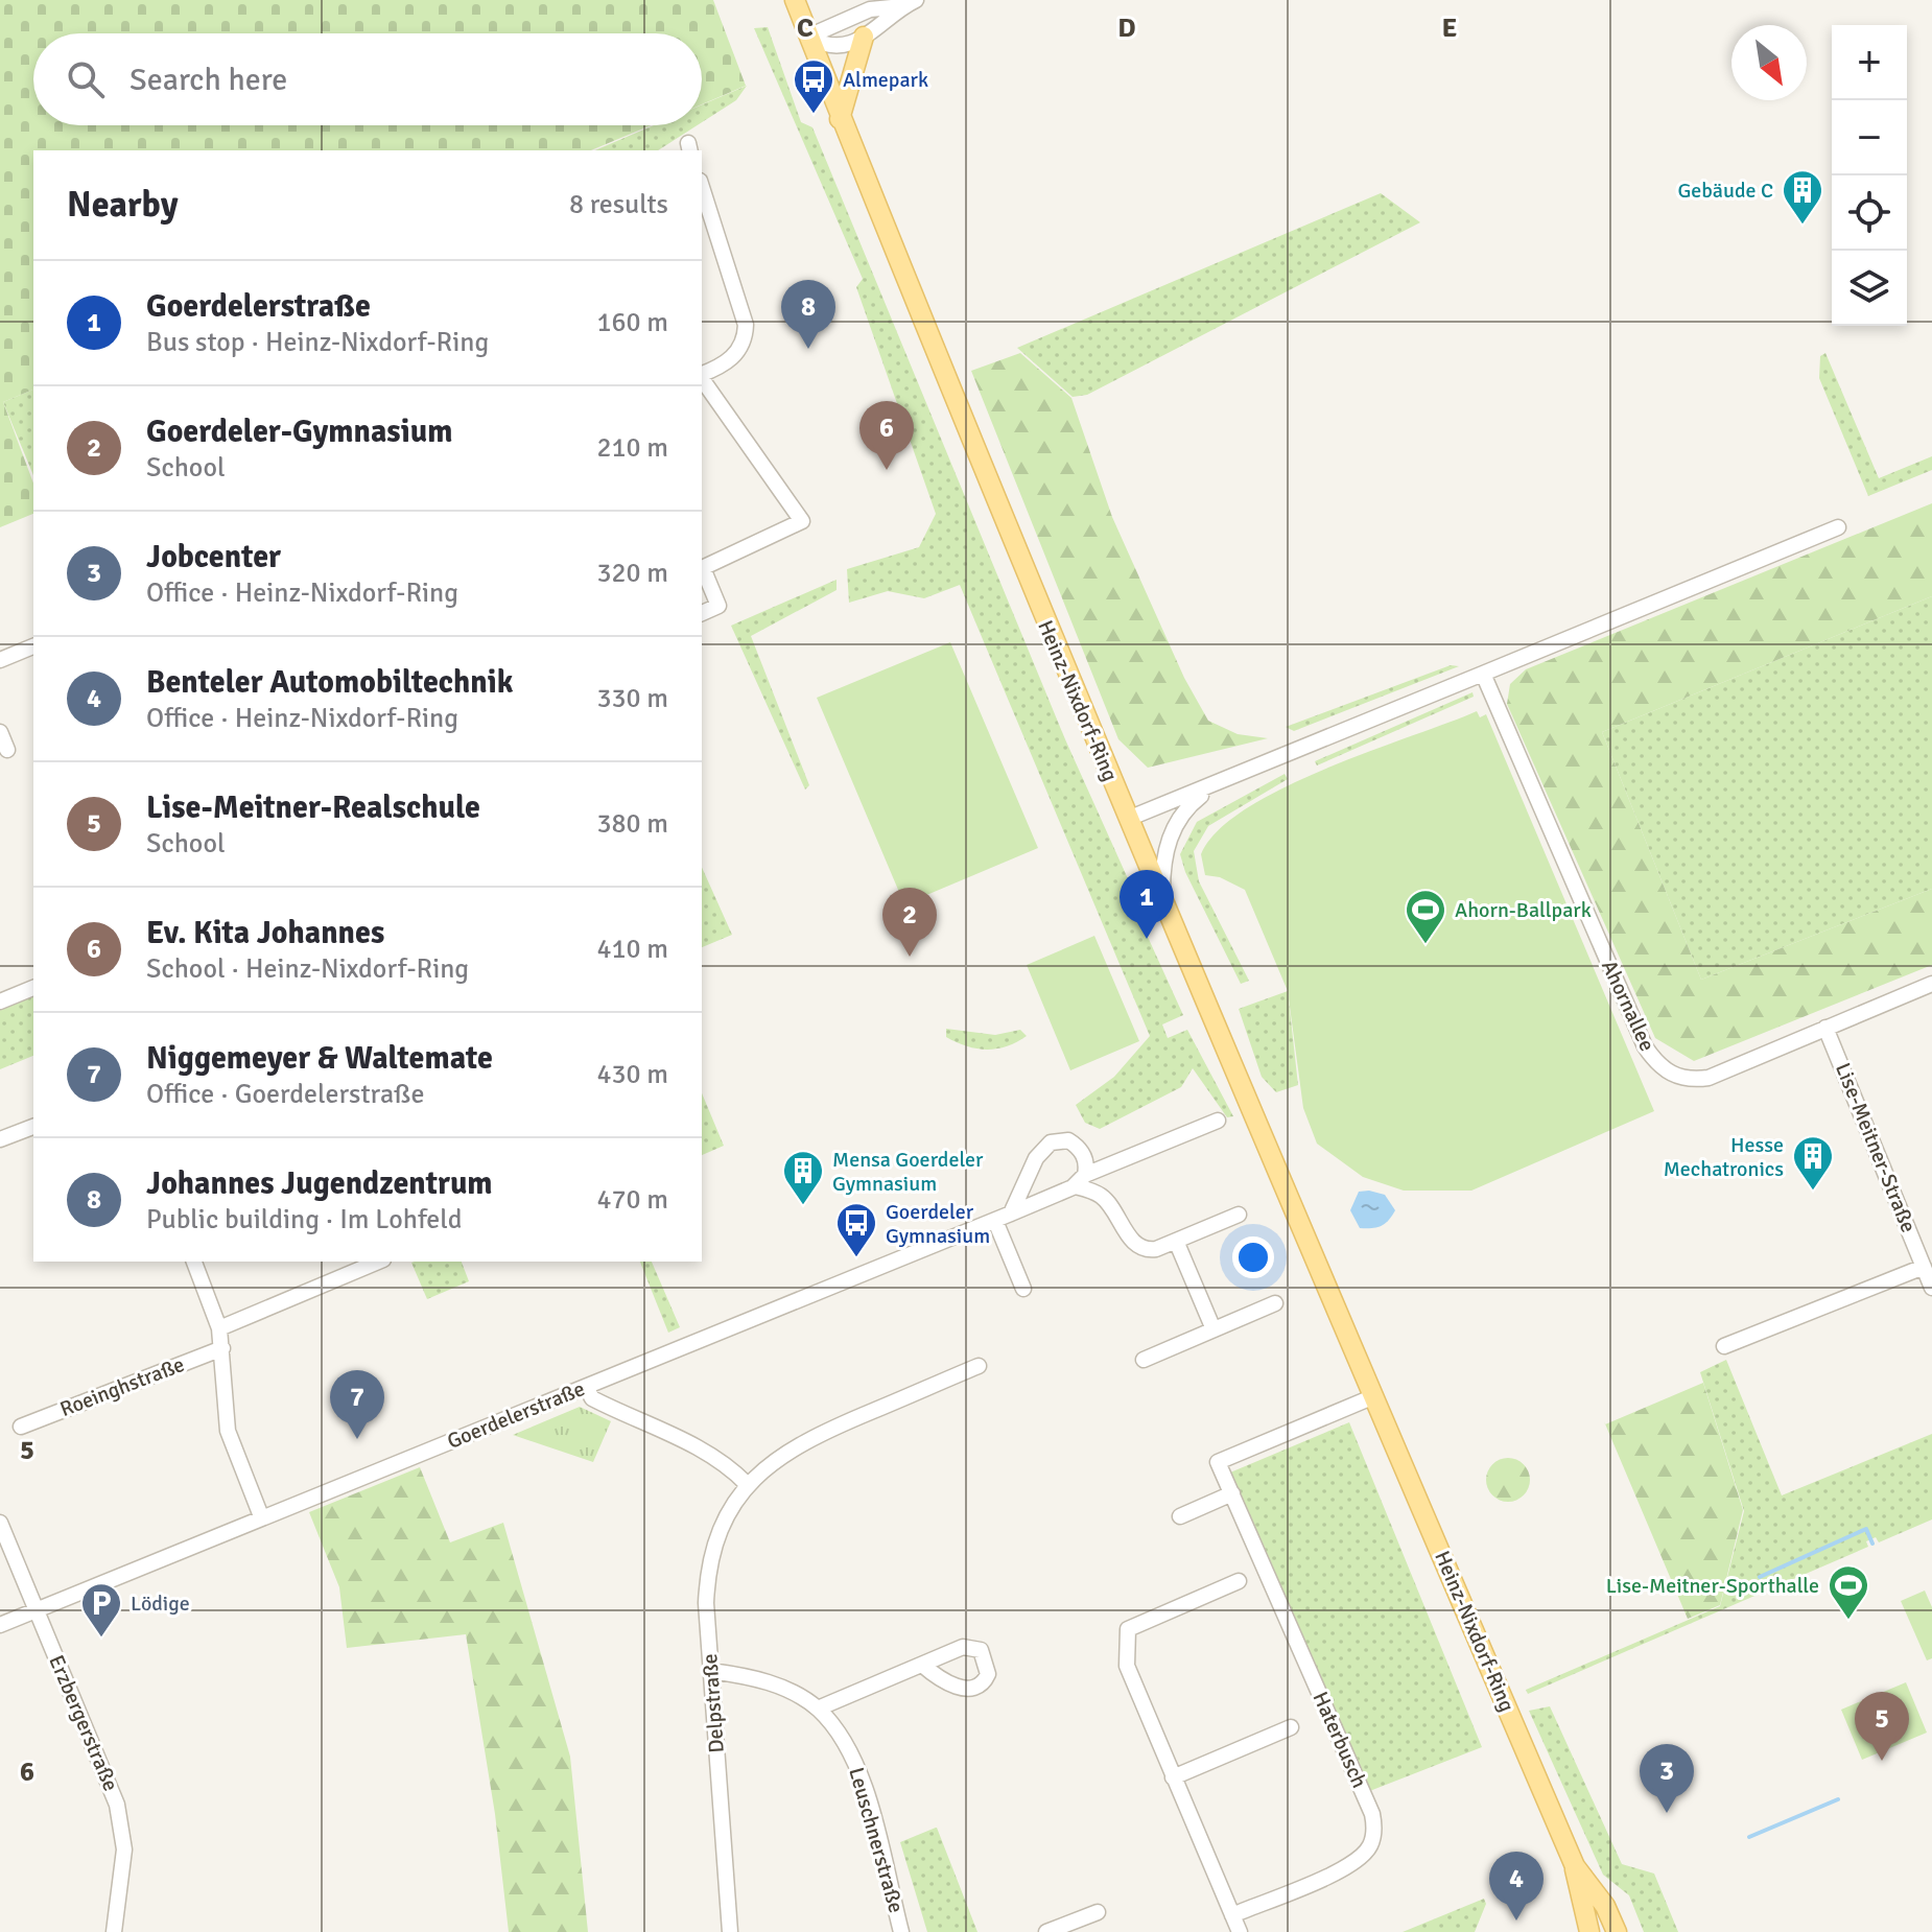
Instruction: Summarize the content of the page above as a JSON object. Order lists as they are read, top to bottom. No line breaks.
{"streets":{"main road":["Heinz-Nixdorf-Ring"],"street":["Ahornallee","Lise-Meitner-Straße","Roeinghstraße","Goerdelerstraße","Delpstraße","Erzbergerstraße","Haterbusch","Leuschnerstraße"]},"crossings":[["Heinz-Nixdorf-Ring","Haterbusch"],["Ahornallee","Lise-Meitner-Straße"],["Goerdelerstraße","Erzbergerstraße"],["Delpstraße","Leuschnerstraße"]],"places":{"bus stop":["Almepark","Goerdeler Gymnasium"],"building":["Gebäude C","Hesse Mechatronics","Mensa Goerdeler Gymnasium"],"sports":["Ahorn-Ballpark","Lise-Meitner-Sporthalle"],"parking":["Lödige"]},"north":"bottom right","page":{"map_buttons":["+","−"],"search":"Search here","heading":["Nearby","8 results"],"list":[{"mark":"1","name":"Goerdelerstraße","note":"Bus stop · Heinz-Nixdorf-Ring","value":"160 m"},{"mark":"2","name":"Goerdeler-Gymnasium","note":"School","value":"210 m"},{"mark":"3","name":"Jobcenter","note":"Office · Heinz-Nixdorf-Ring","value":"320 m"},{"mark":"4","name":"Benteler Automobiltechnik","note":"Office · Heinz-Nixdorf-Ring","value":"330 m"},{"mark":"5","name":"Lise-Meitner-Realschule","note":"School","value":"380 m"},{"mark":"6","name":"Ev. Kita Johannes","note":"School · Heinz-Nixdorf-Ring","value":"410 m"},{"mark":"7","name":"Niggemeyer & Waltemate","note":"Office · Goerdelerstraße","value":"430 m"},{"mark":"8","name":"Johannes Jugendzentrum","note":"Public building · Im Lohfeld","value":"470 m"}],"pins":["8","6","1","2","7","5","3","4"]},"grid":{"columns":["C","D","E"],"rows":["5","6"]}}
